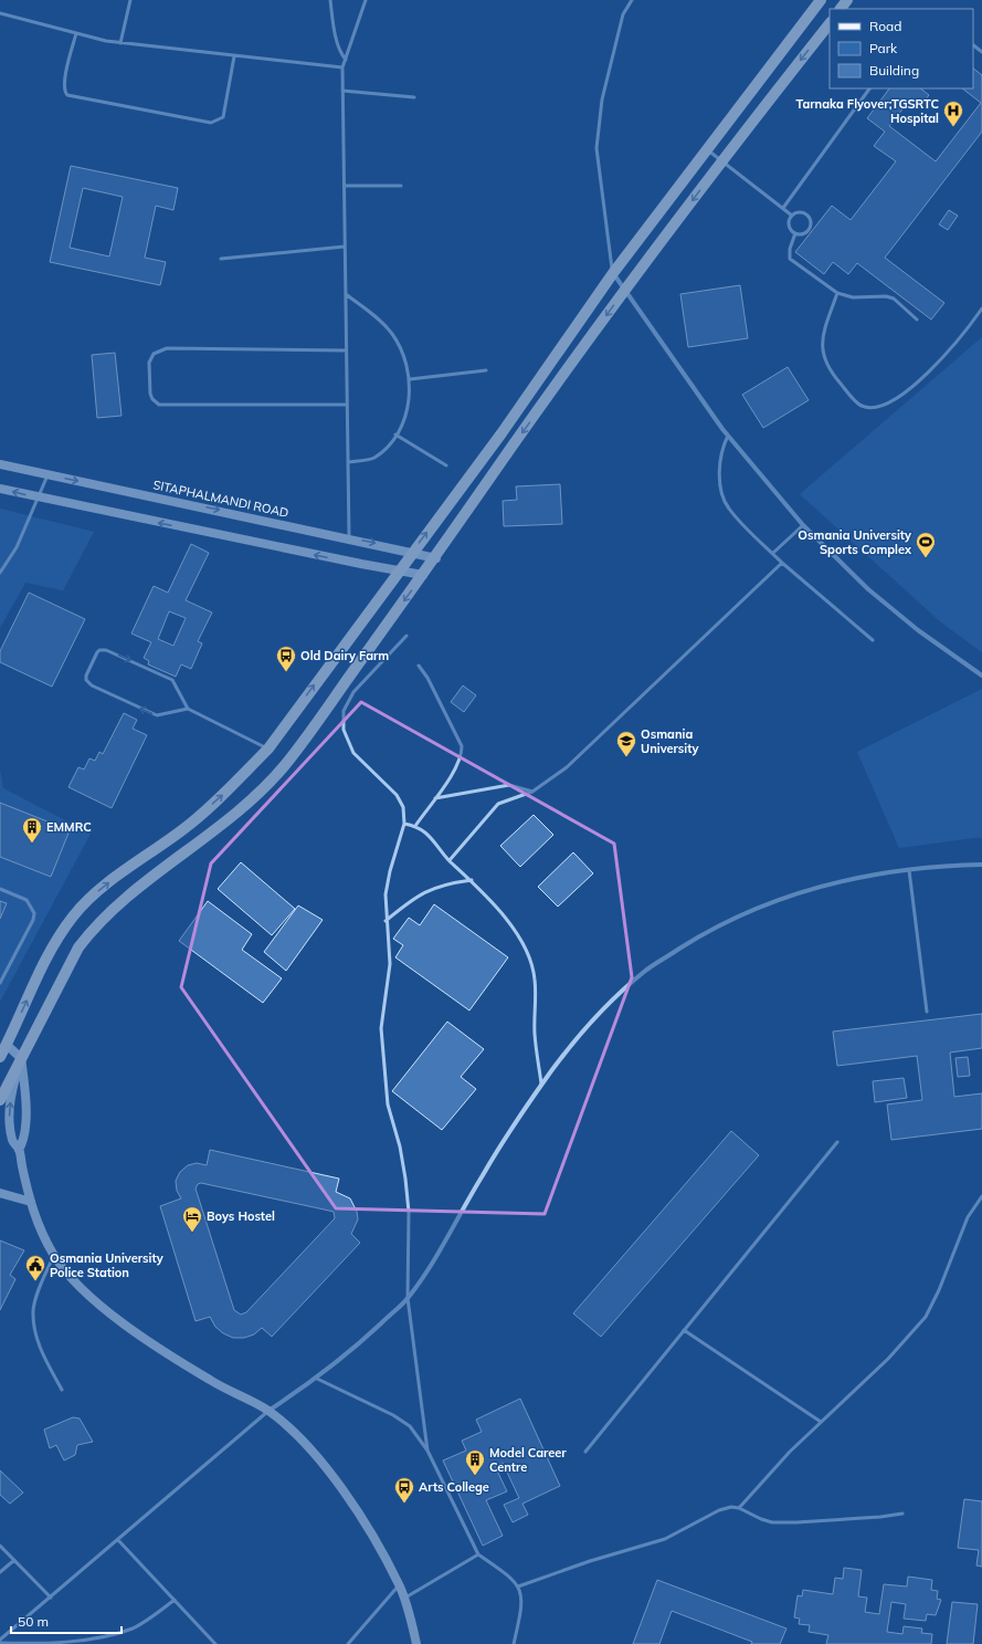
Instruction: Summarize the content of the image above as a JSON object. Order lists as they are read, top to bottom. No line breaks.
{"streets":{"main road":["SITAPHALMANDI ROAD"]},"places":{"hospital":["Tarnaka Flyover;TGSRTC Hospital"],"sports":["Osmania University Sports Complex"],"bus stop":["Old Dairy Farm","Arts College"],"school or university":["Osmania University"],"building":["EMMRC","Model Career Centre"],"hotel":["Boys Hostel"],"public building":["Osmania University Police Station"]},"legend":["Road","Park","Building"],"scale_bar":"50 m"}
